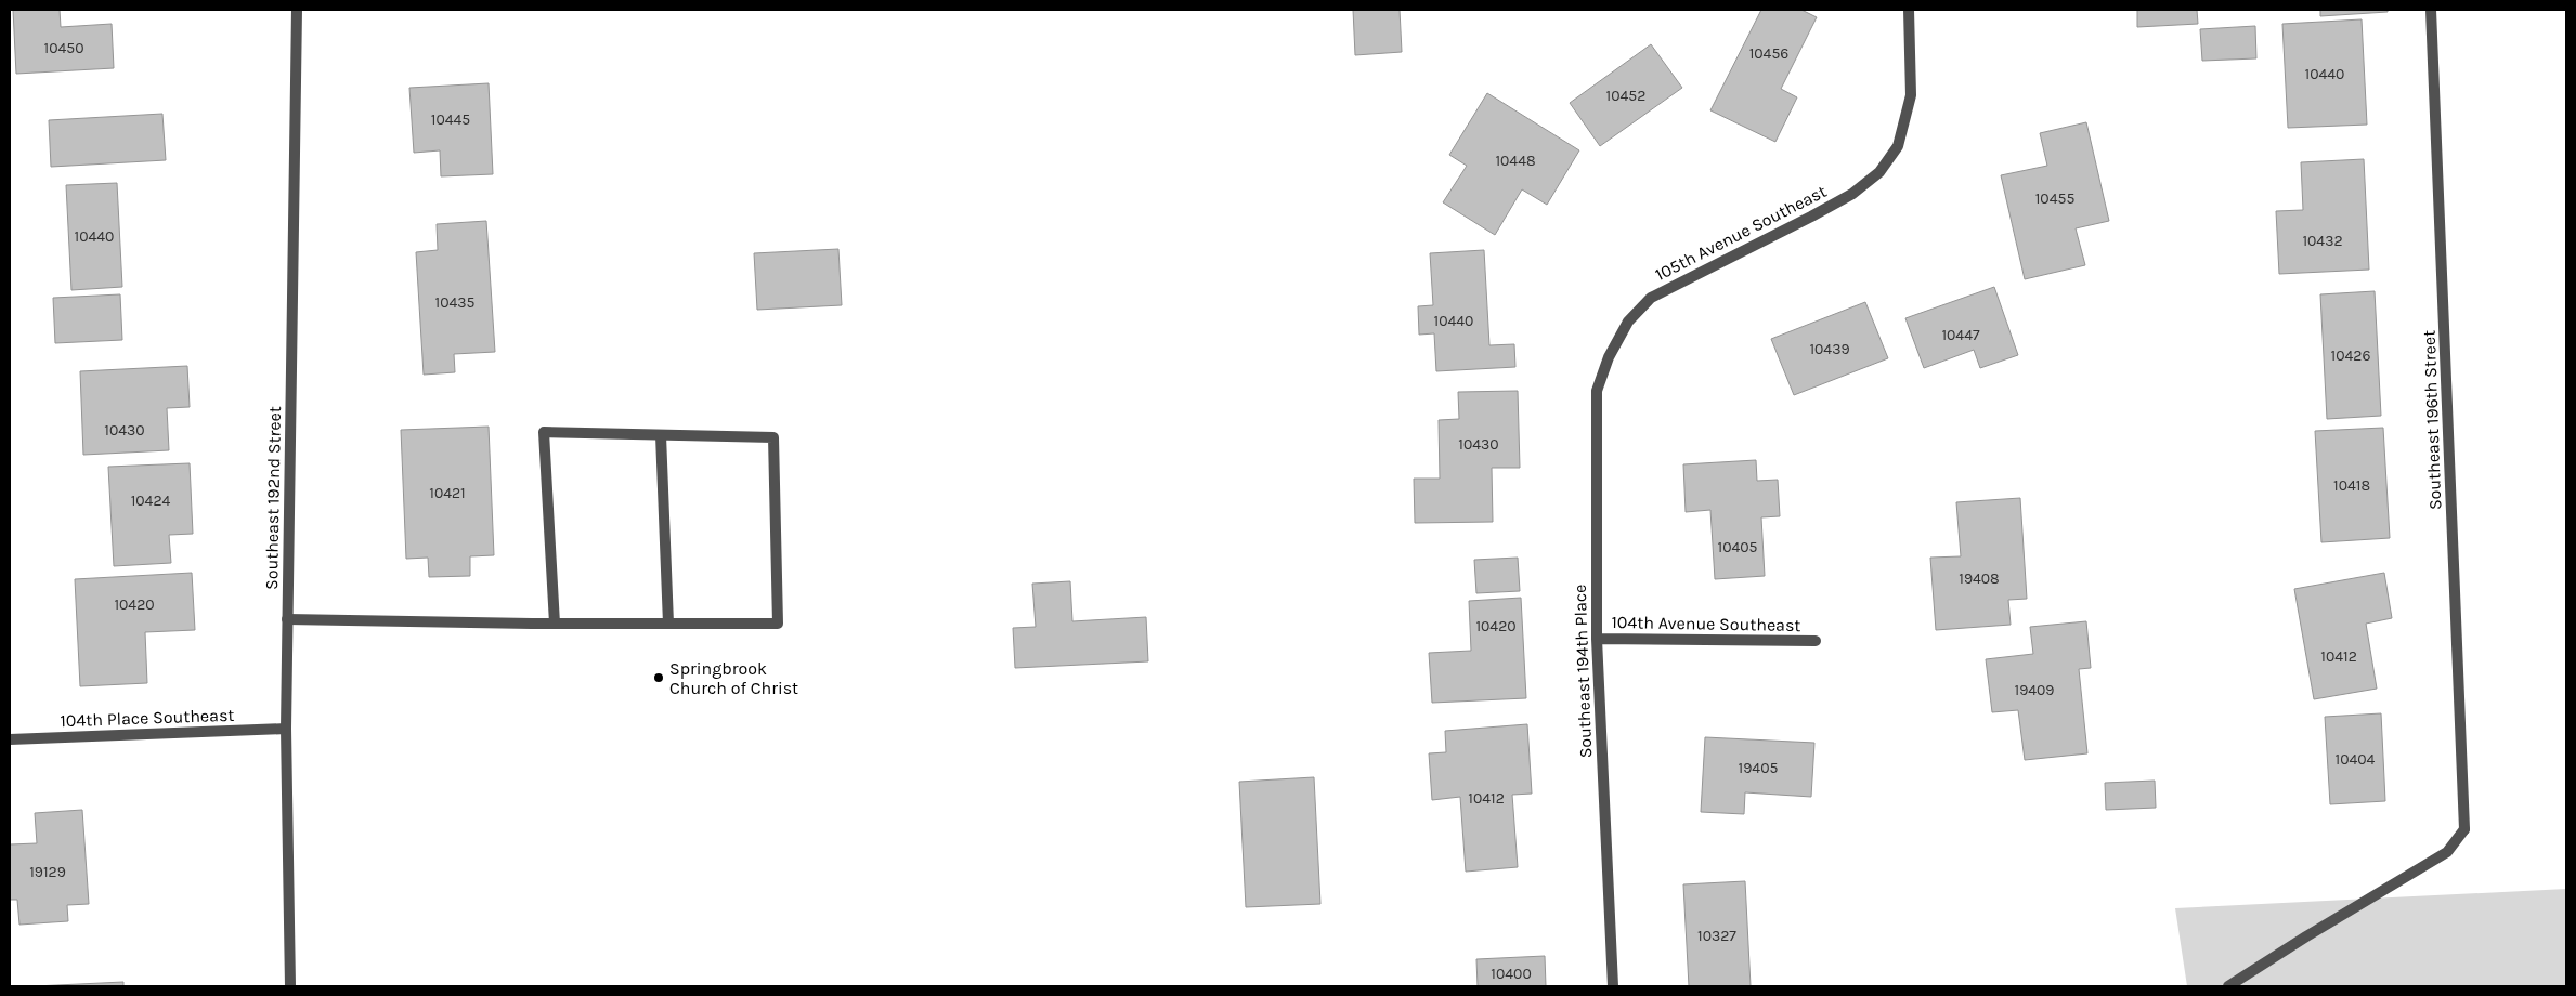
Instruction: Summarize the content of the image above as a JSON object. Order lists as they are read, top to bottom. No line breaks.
{"streets":{"street":["105th Avenue Southeast","Southeast 196th Street","Southeast 192nd Street","104th Avenue Southeast","Southeast 194th Place","104th Place Southeast"]},"crossings":[["105th Avenue Southeast","Southeast 194th Place"],["Southeast 192nd Street","104th Place Southeast"],["104th Avenue Southeast","Southeast 194th Place"]],"places":["Springbrook Church of Christ"],"house_numbers":["10450","10456","10440","10452","10445","10448","10455","10440","10432","10435","10440","10447","10439","10426","10430","10430","10418","10421","10424","10405","19408","10420","10420","10412","19409","10404","19405","10412","19129","10327","10400"]}
